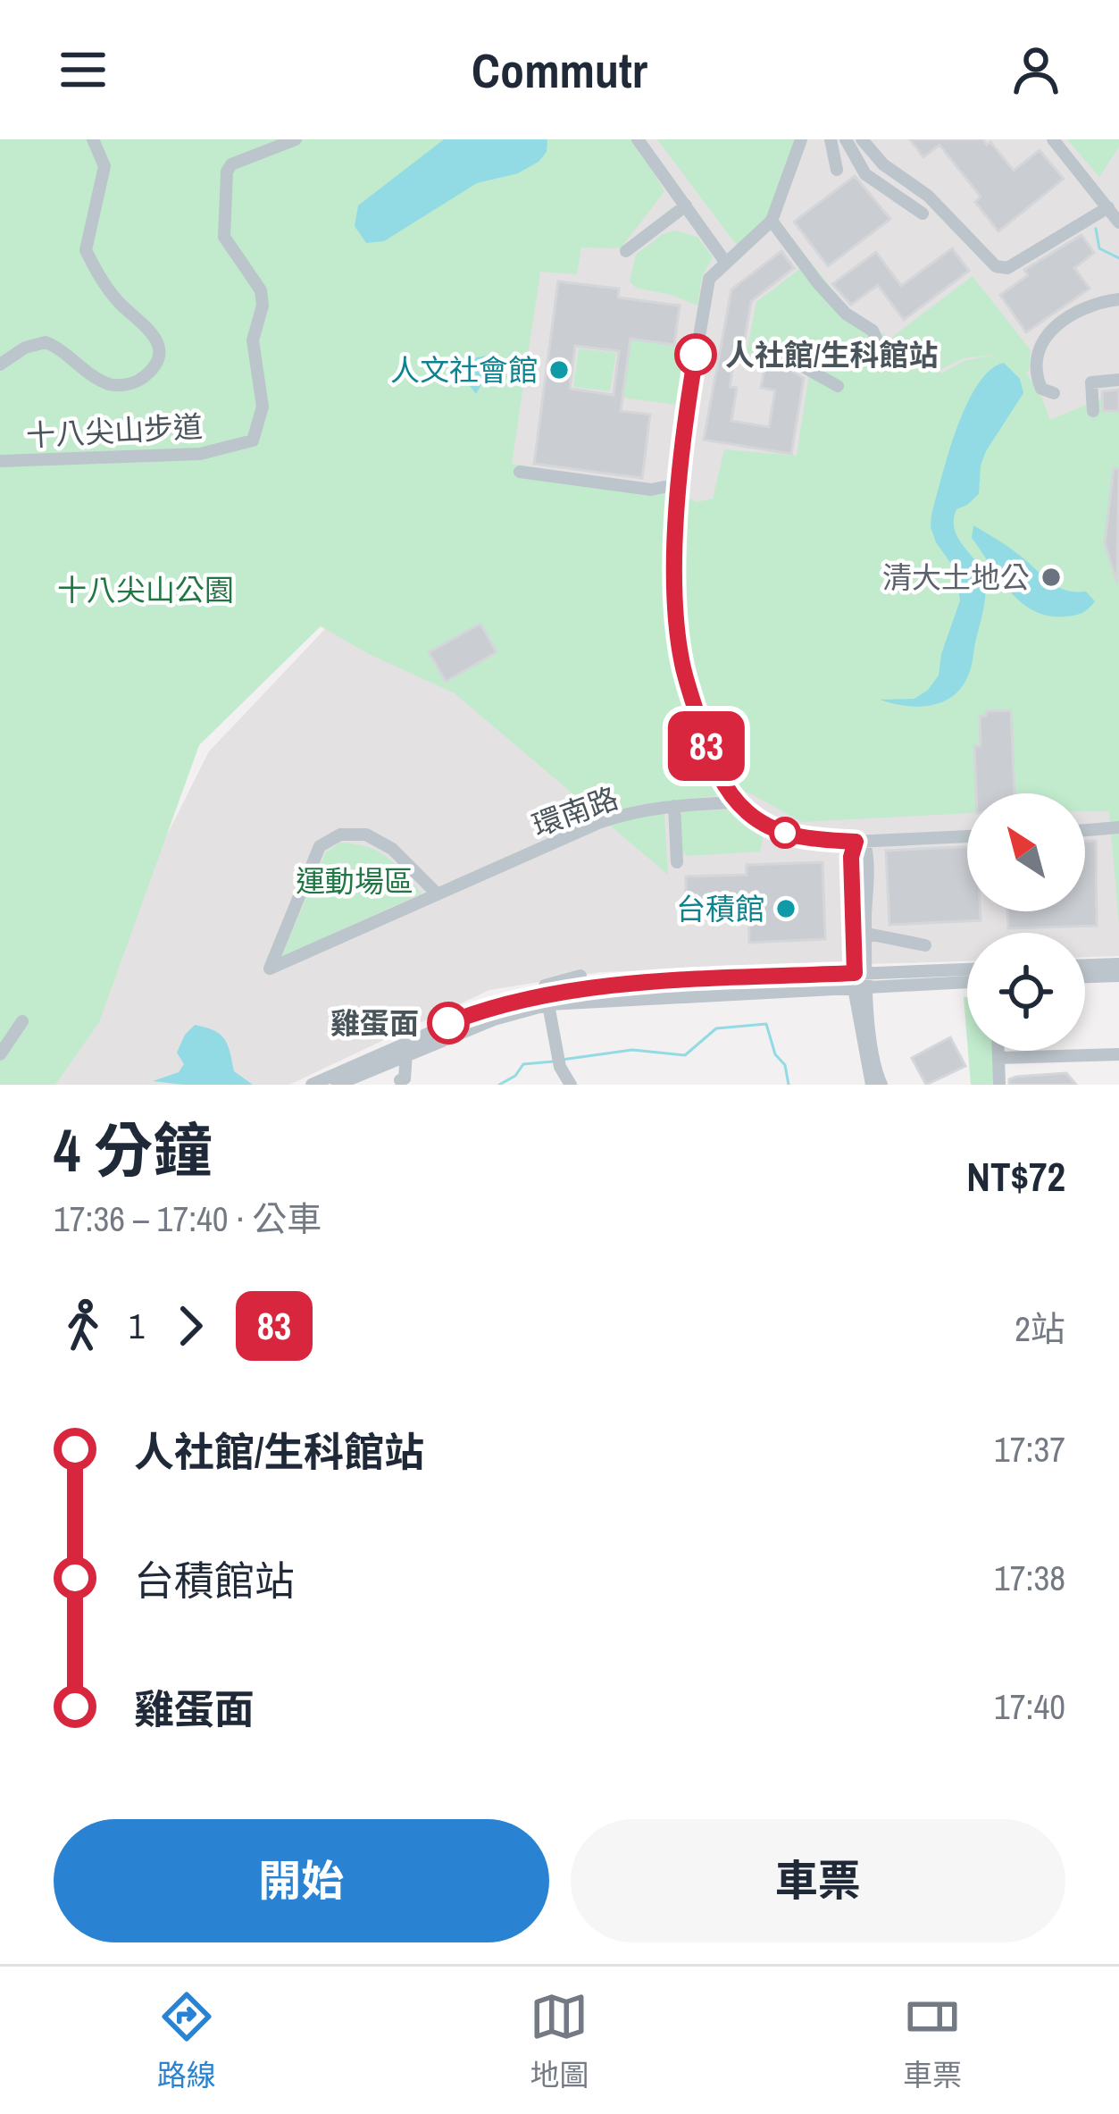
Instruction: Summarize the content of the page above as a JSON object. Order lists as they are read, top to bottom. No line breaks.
{"streets":{"street":["十八尖山步道","環南路"]},"parks":["十八尖山公園","運動場區"],"places":["人社館/生科館站","人文社會館","清大土地公","台積館","雞蛋面"],"lines":["bus line 83"],"north":"top left","page":{"header":"Commutr","on_map":"83","heading":["4 分鐘","17:36 – 17:40 · 公車","NT$72"],"legs":["1","83","2站"],"list":[{"name":"人社館/生科館站","value":"17:37"},{"name":"台積館站","value":"17:38"},{"name":"雞蛋面","value":"17:40"}],"buttons":["開始","車票"],"tabs":["路線","地圖","車票"]}}
